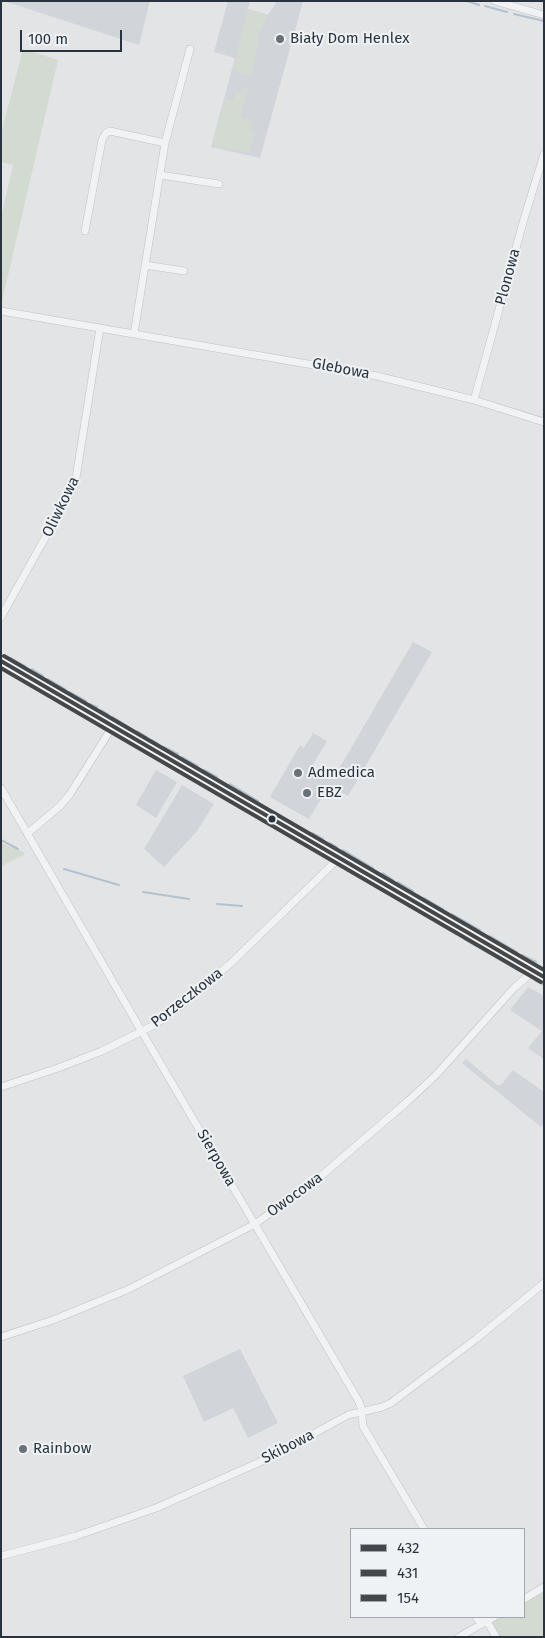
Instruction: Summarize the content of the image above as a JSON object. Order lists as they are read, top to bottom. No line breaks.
{"streets":{"street":["Plonowa","Glebowa","Oliwkowa","Porzeczkowa","Sierpowa","Owocowa","Skibowa"]},"crossings":[["Plonowa","Glebowa"],["Glebowa","Oliwkowa"],["Porzeczkowa","Sierpowa"],["Sierpowa","Owocowa"],["Sierpowa","Skibowa"]],"places":["Biały Dom Henlex","Admedica","EBZ","Rainbow"],"lines":["transit line 154","transit line 432","transit line 431"],"legend":["432","431","154"],"scale_bar":"100 m"}
